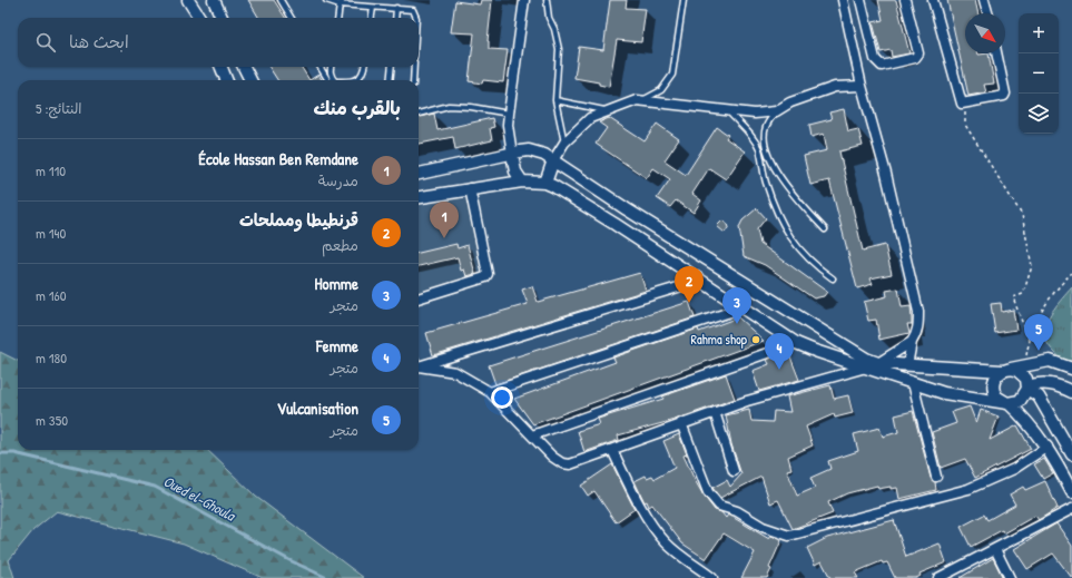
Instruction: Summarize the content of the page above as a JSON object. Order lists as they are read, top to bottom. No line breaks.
{"water":["Oued el-Ghoula"],"places":["Rahma shop"],"north":"bottom right","page":{"map_buttons":["+","−"],"search":"ابحث هنا","heading":["بالقرب منك","النتائج: 5"],"list":[{"mark":"1","name":"École Hassan Ben Remdane","note":"مدرسة","value":"110 m"},{"mark":"2","name":"قرنطيطا ومملحات","note":"مطعم","value":"140 m"},{"mark":"3","name":"Homme","note":"متجر","value":"160 m"},{"mark":"4","name":"Femme","note":"متجر","value":"180 m"},{"mark":"5","name":"Vulcanisation","note":"متجر","value":"350 m"}],"pins":["1","2","3","5","4"]}}
